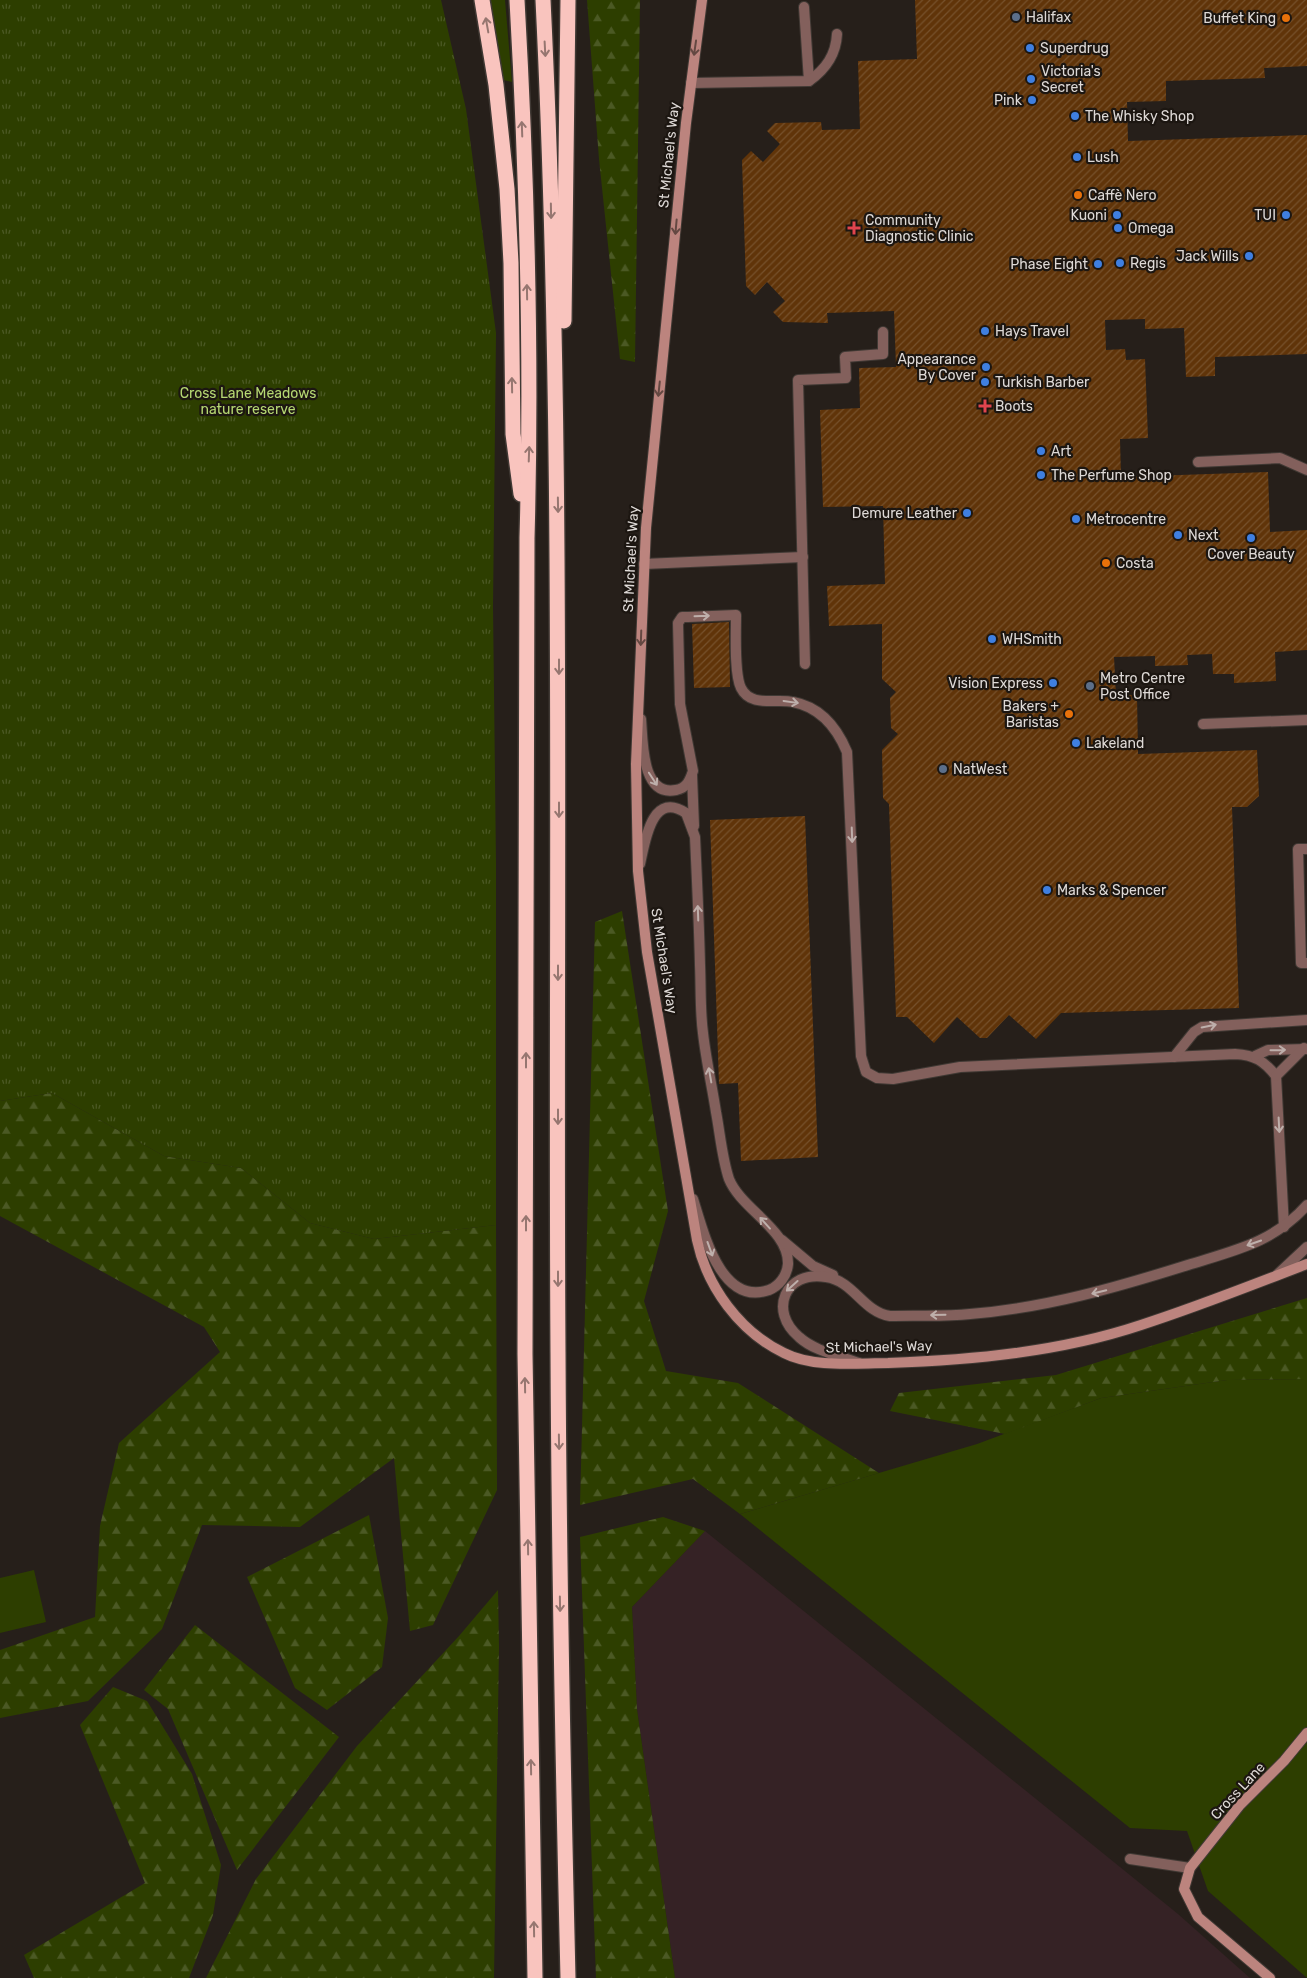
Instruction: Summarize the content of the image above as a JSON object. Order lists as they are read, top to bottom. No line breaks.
{"streets":{"street":["St Michael's Way","Cross Lane"]},"one_way":["St Michael's Way"],"parks":["Cross Lane Meadows nature reserve"],"places":{"other":["Halifax","Buffet King","Superdrug","Victoria's Secret","Pink","The Whisky Shop","Lush","Caffè Nero","Kuoni","TUI","Omega","Jack Wills","Regis","Phase Eight","Hays Travel","Appearance By Cover","Turkish Barber","Art","The Perfume Shop","Demure Leather","Metrocentre","Next","Cover Beauty","Costa","WHSmith","Vision Express","Metro Centre Post Office","Bakers + Baristas","Lakeland","NatWest","Marks & Spencer"],"health":["Community Diagnostic Clinic","Boots"]}}
